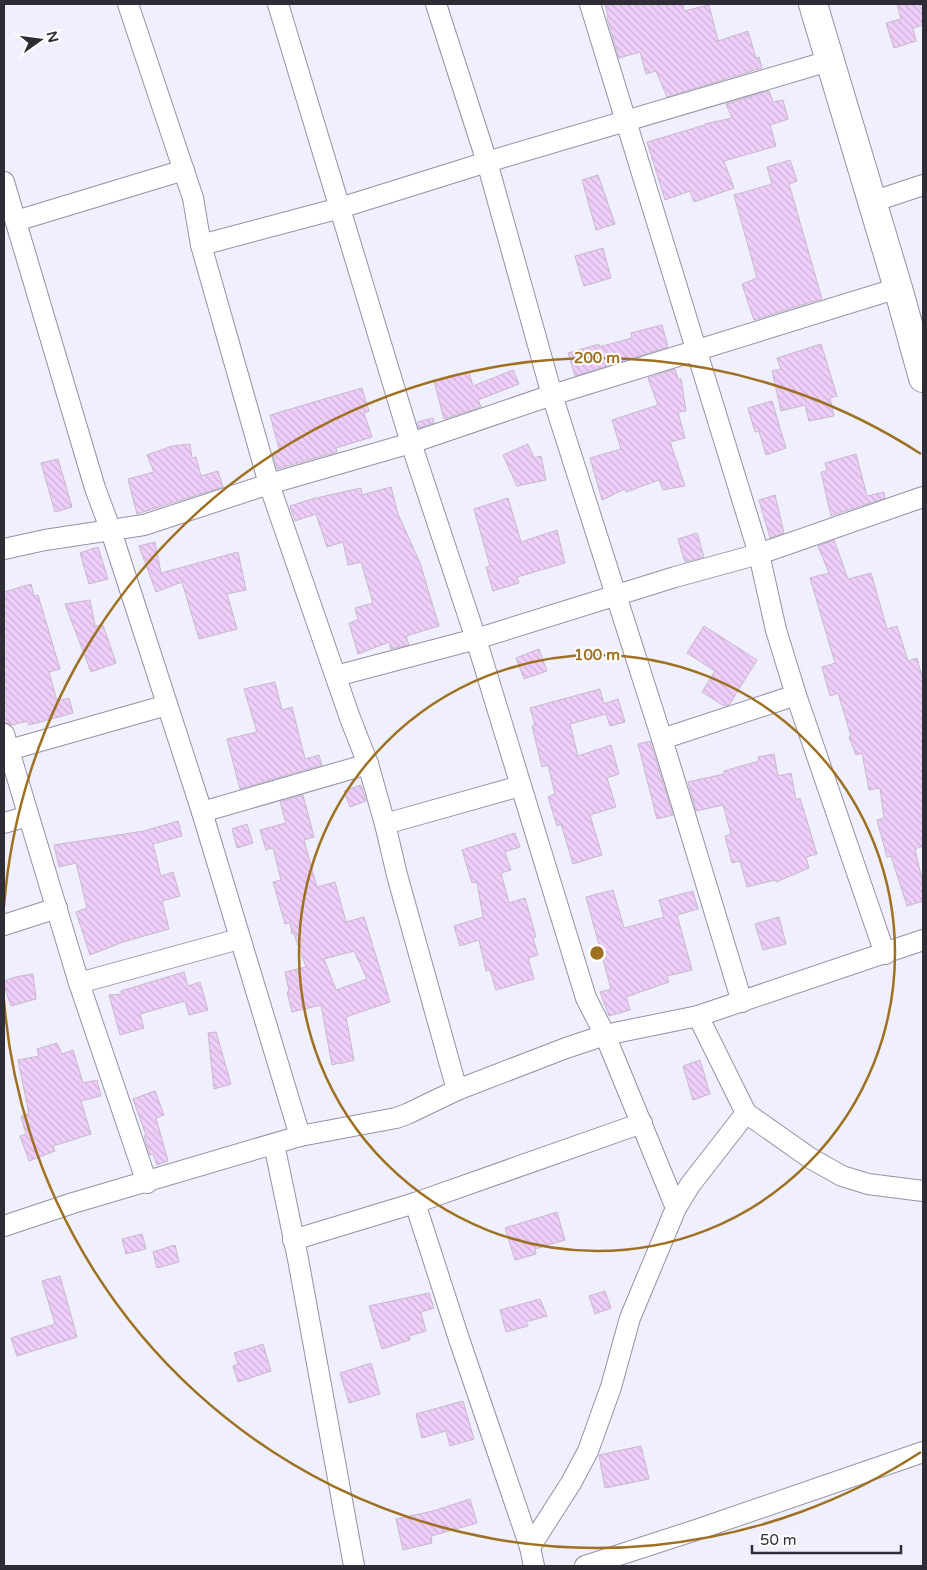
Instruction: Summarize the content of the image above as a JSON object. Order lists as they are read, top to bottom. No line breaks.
{"scale_bar":"50 m","north":"right","rings":["200 m","100 m"]}
